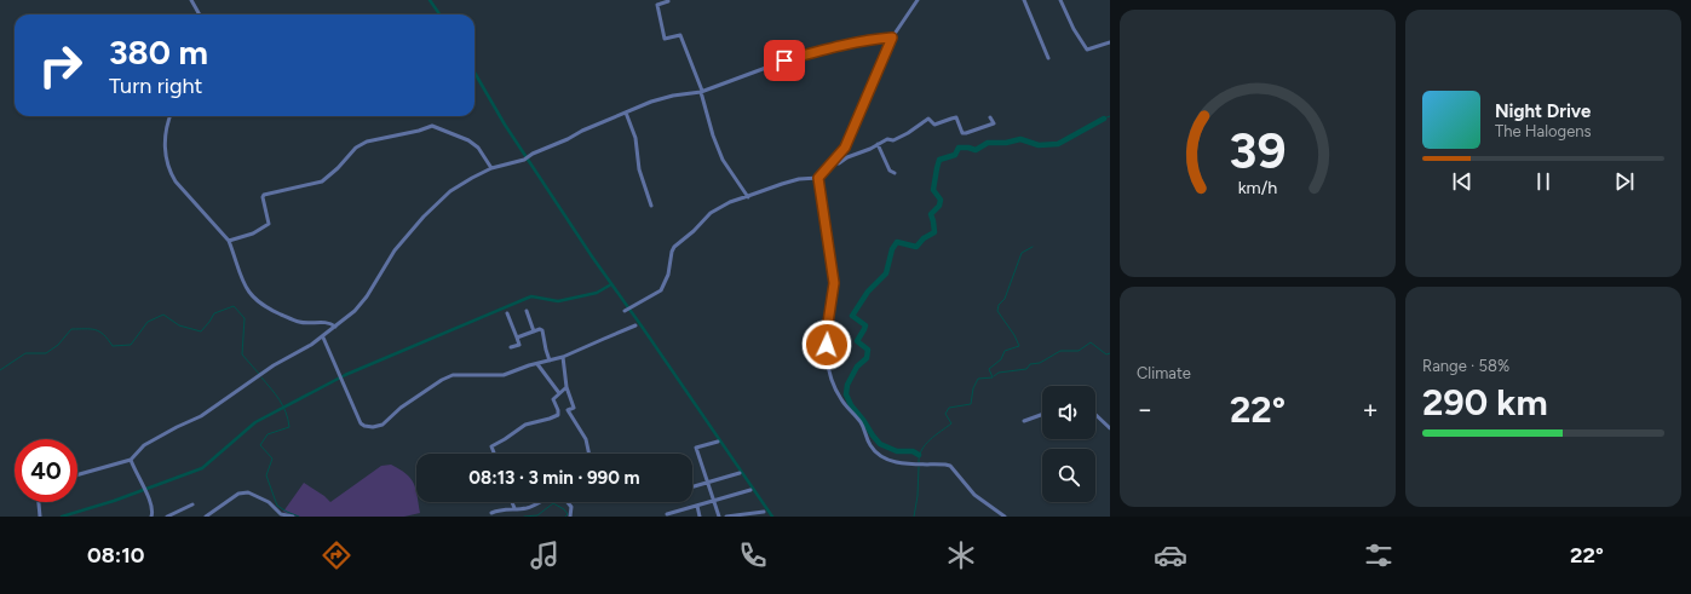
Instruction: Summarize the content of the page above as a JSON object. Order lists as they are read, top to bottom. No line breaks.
{"page":{"turn":["380 m","Turn right"],"song":["Night Drive","The Halogens"],"tile":["Climate",["Range · 58%","290 km"]],"heat":["−","22°","+"],"limit":"40","trip":"08:13 · 3 min · 990 m","tabs":["08:10","22°"],"gauge":["39","km/h"]}}
